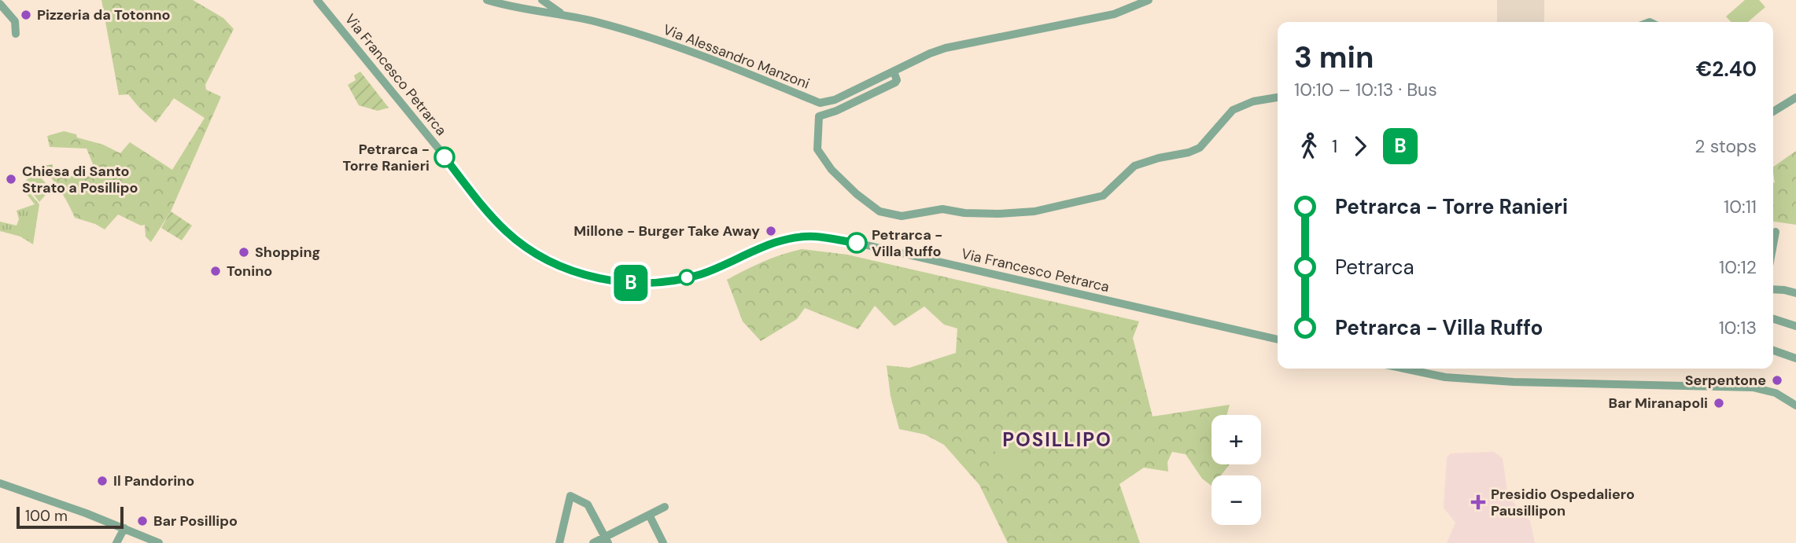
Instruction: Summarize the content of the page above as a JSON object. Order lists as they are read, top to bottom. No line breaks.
{"streets":{"street":["Via Alessandro Manzoni","Via Francesco Petrarca"]},"districts":["POSILLIPO"],"places":{"other":["Pizzeria da Totonno","Petrarca - Torre Ranieri","Chiesa di Santo Strato a Posillipo","Millone - Burger Take Away","Petrarca - Villa Ruffo","Shopping","Tonino","Serpentone","Bar Miranapoli","Il Pandorino","Bar Posillipo"],"health":["Presidio Ospedaliero Pausillipon"]},"lines":["bus line B"],"scale_bar":"100 m","page":{"on_map":"B","heading":["3 min","10:10 – 10:13 · Bus","€2.40"],"legs":["1","B","2 stops"],"list":[{"name":"Petrarca - Torre Ranieri","value":"10:11"},{"name":"Petrarca","value":"10:12"},{"name":"Petrarca - Villa Ruffo","value":"10:13"}],"map_buttons":["+","−"],"scale":"100 m"}}
